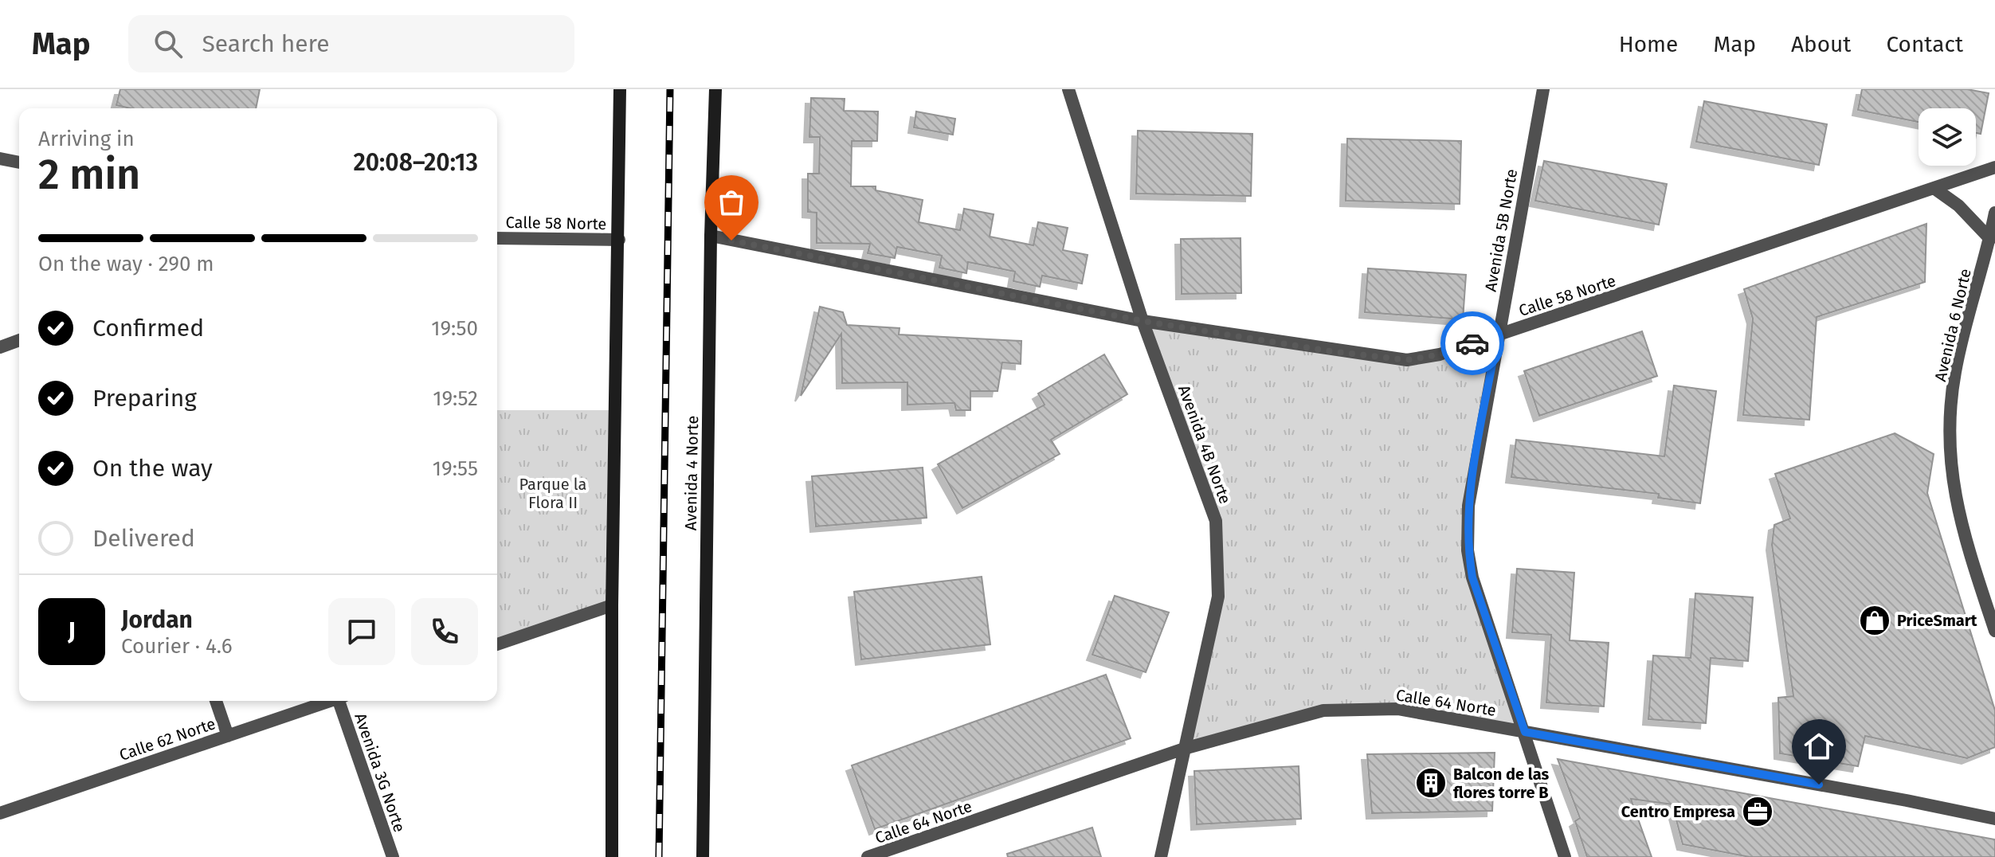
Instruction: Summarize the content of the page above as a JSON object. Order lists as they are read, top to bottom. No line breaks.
{"streets":{"main road":["Avenida 4 Norte"],"street":["Calle 58 Norte","Avenida 5B Norte","Avenida 6 Norte","Avenida 4B Norte","Calle 64 Norte","Calle 62 Norte","Avenida 3G Norte"]},"crossings":[["Calle 58 Norte","Avenida 5B Norte"],["Calle 58 Norte","Avenida 4B Norte"],["Calle 58 Norte","Avenida 4 Norte"],["Avenida 5B Norte","Calle 64 Norte"],["Avenida 4B Norte","Calle 64 Norte"]],"parks":["Parque la Flora II"],"places":{"shop":["PriceSmart"],"building":["Balcon de las flores torre B"],"office":["Centro Empresa"]},"page":{"header":"Map","search":"Search here","nav":["Home","Map","About","Contact"],"heading":["2 min","Arriving in","20:08–20:13"],"panel":["Jordan","Courier · 4.6"],"bar":"On the way · 290 m","list":[["Confirmed","19:50"],["Preparing","19:52"],["On the way","19:55"],"Delivered"],"round":"J"}}
